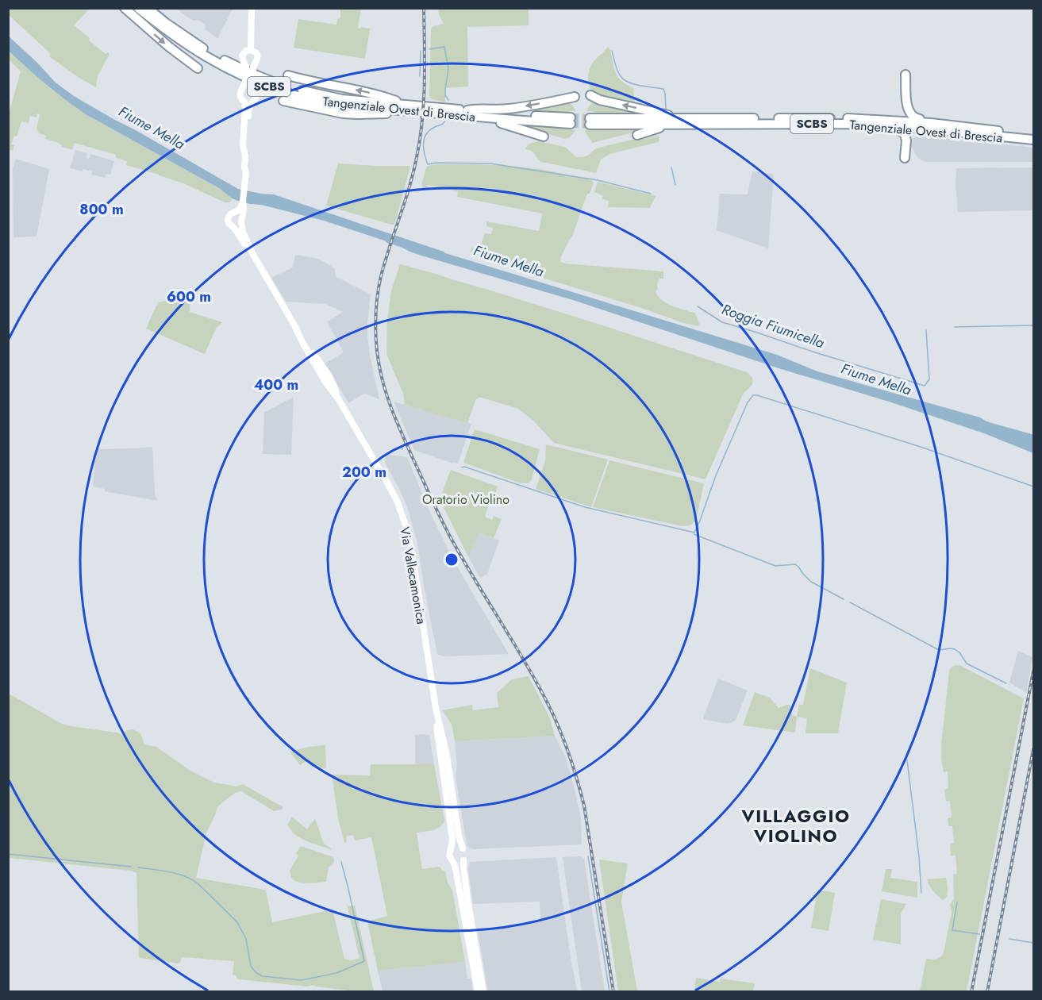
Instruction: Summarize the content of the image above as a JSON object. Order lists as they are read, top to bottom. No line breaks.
{"streets":{"highway":["SCBS","Tangenziale Ovest di Brescia"],"main road":["Via Vallecamonica"]},"districts":["VILLAGGIO VIOLINO"],"water":["Fiume Mella","Roggia Fiumicella"],"parks":["Oratorio Violino"],"rings":["800 m","600 m","400 m","200 m"]}
